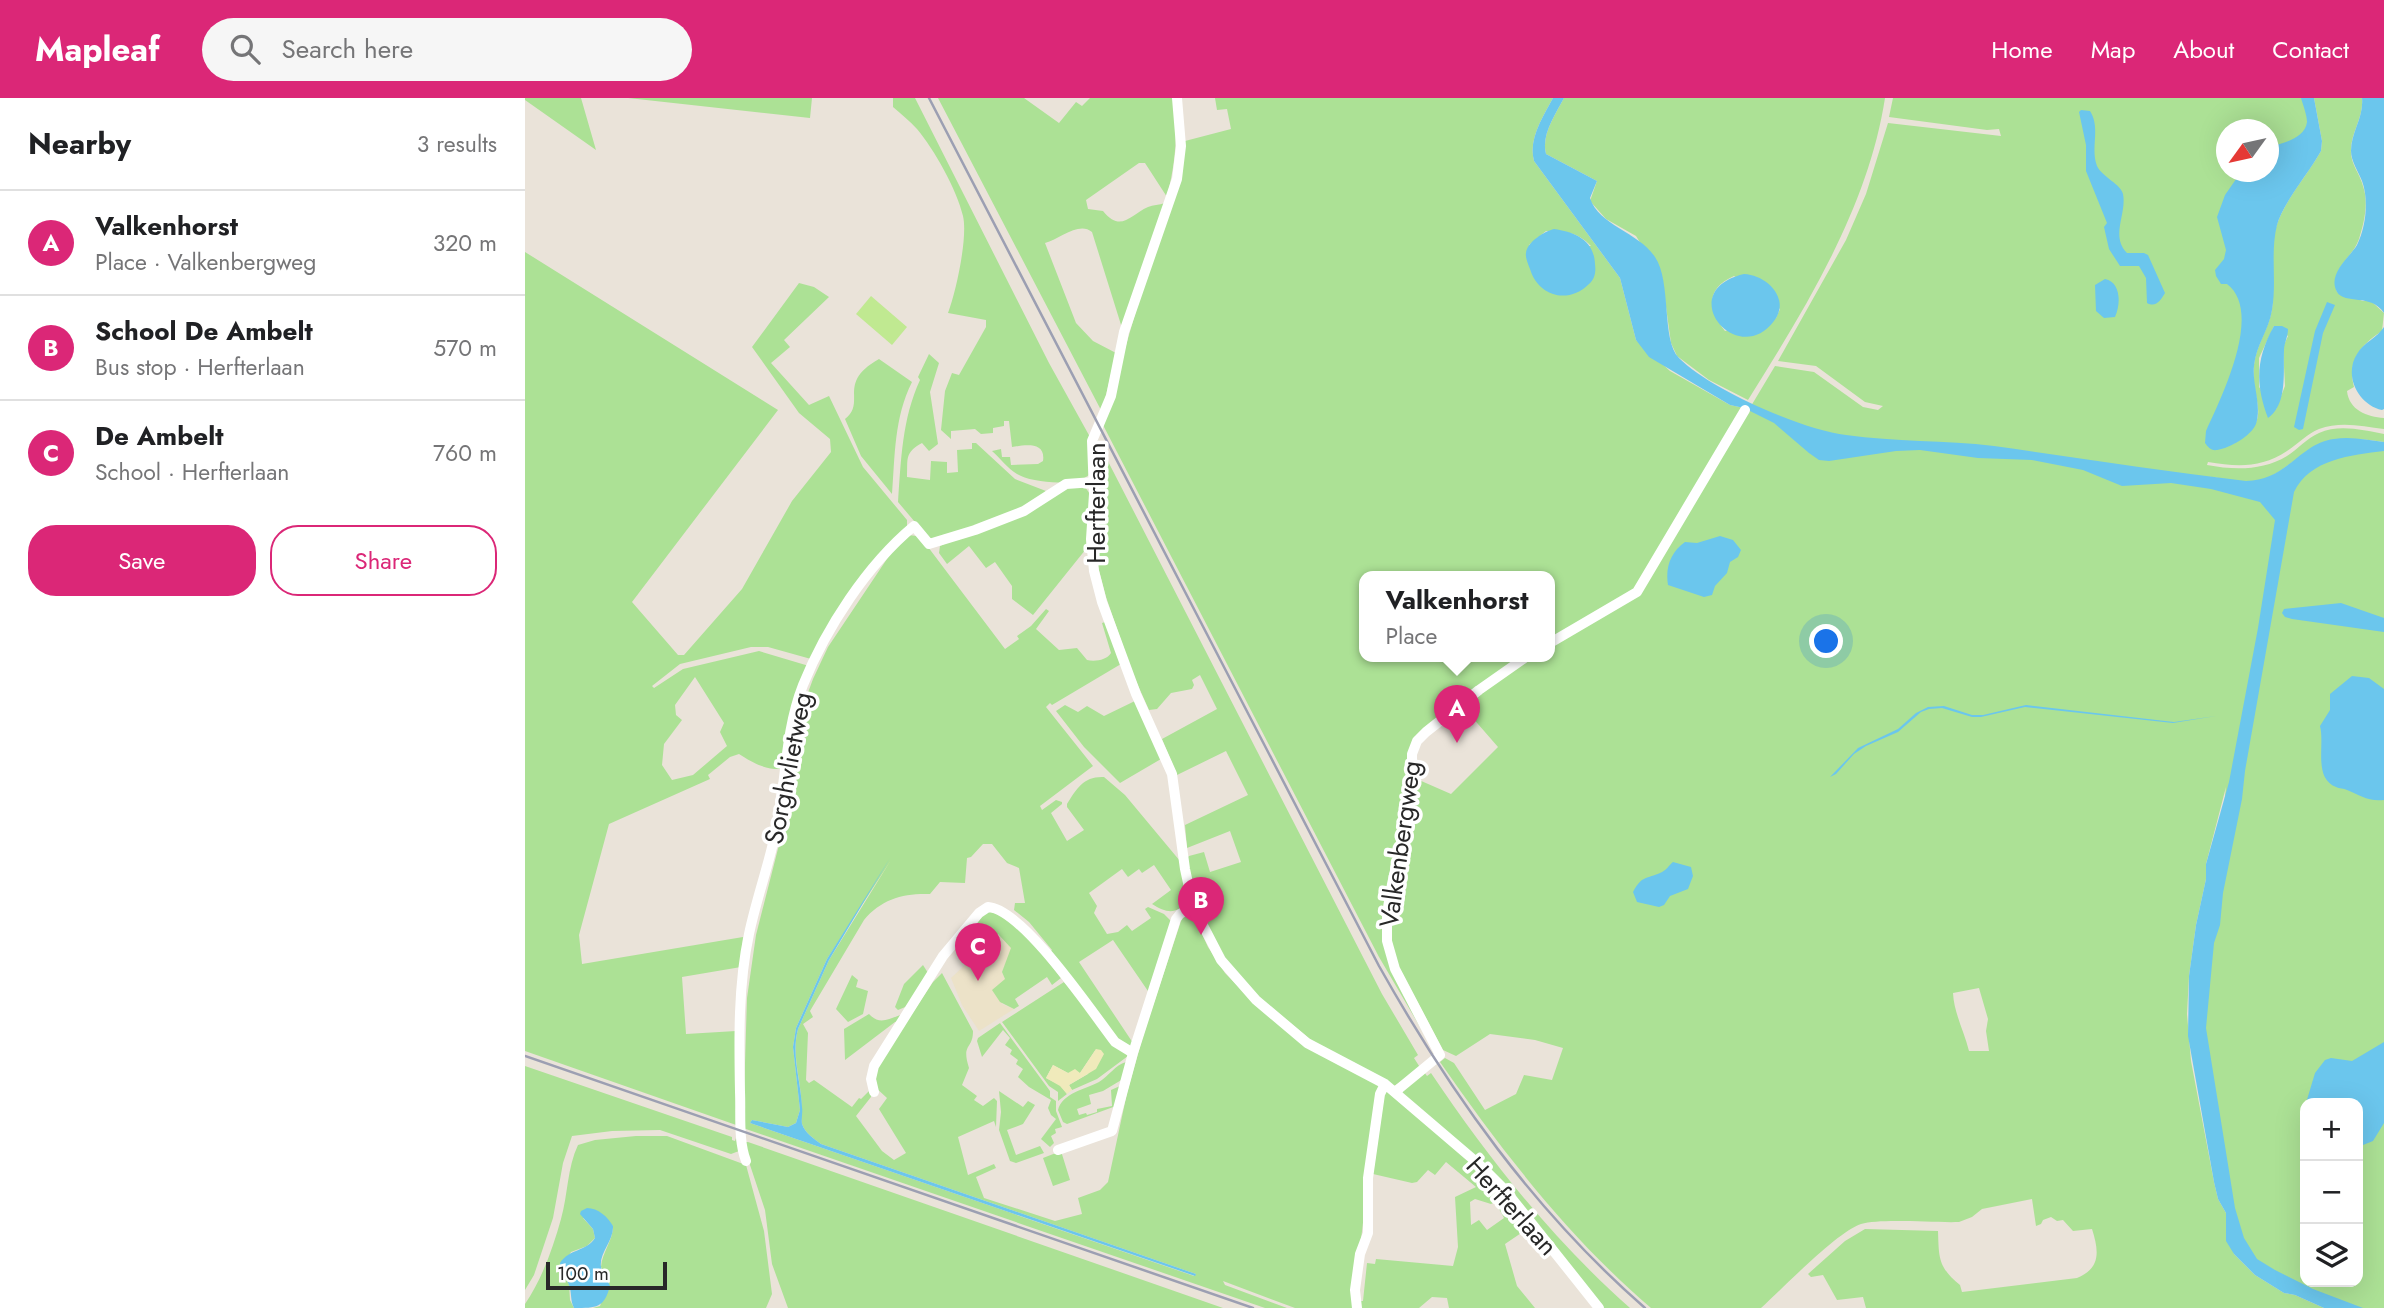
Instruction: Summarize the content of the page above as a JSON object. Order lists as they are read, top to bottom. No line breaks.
{"streets":{"street":["Herfterlaan","Sorghvlietweg","Valkenbergweg"]},"crossings":[["Herfterlaan","Sorghvlietweg"],["Herfterlaan","Valkenbergweg"]],"scale_bar":"100 m","north":"bottom left","page":{"header":"Mapleaf","search":"Search here","nav":["Home","Map","About","Contact"],"heading":["Nearby","3 results"],"list":[{"mark":"A","name":"Valkenhorst","note":"Place · Valkenbergweg","value":"320 m"},{"mark":"B","name":"School De Ambelt","note":"Bus stop · Herfterlaan","value":"570 m"},{"mark":"C","name":"De Ambelt","note":"School · Herfterlaan","value":"760 m"}],"buttons":["Save","Share"],"popup":["Valkenhorst","Place"],"pins":["A","B","C"],"map_buttons":["+","−"],"scale":"100 m"}}
